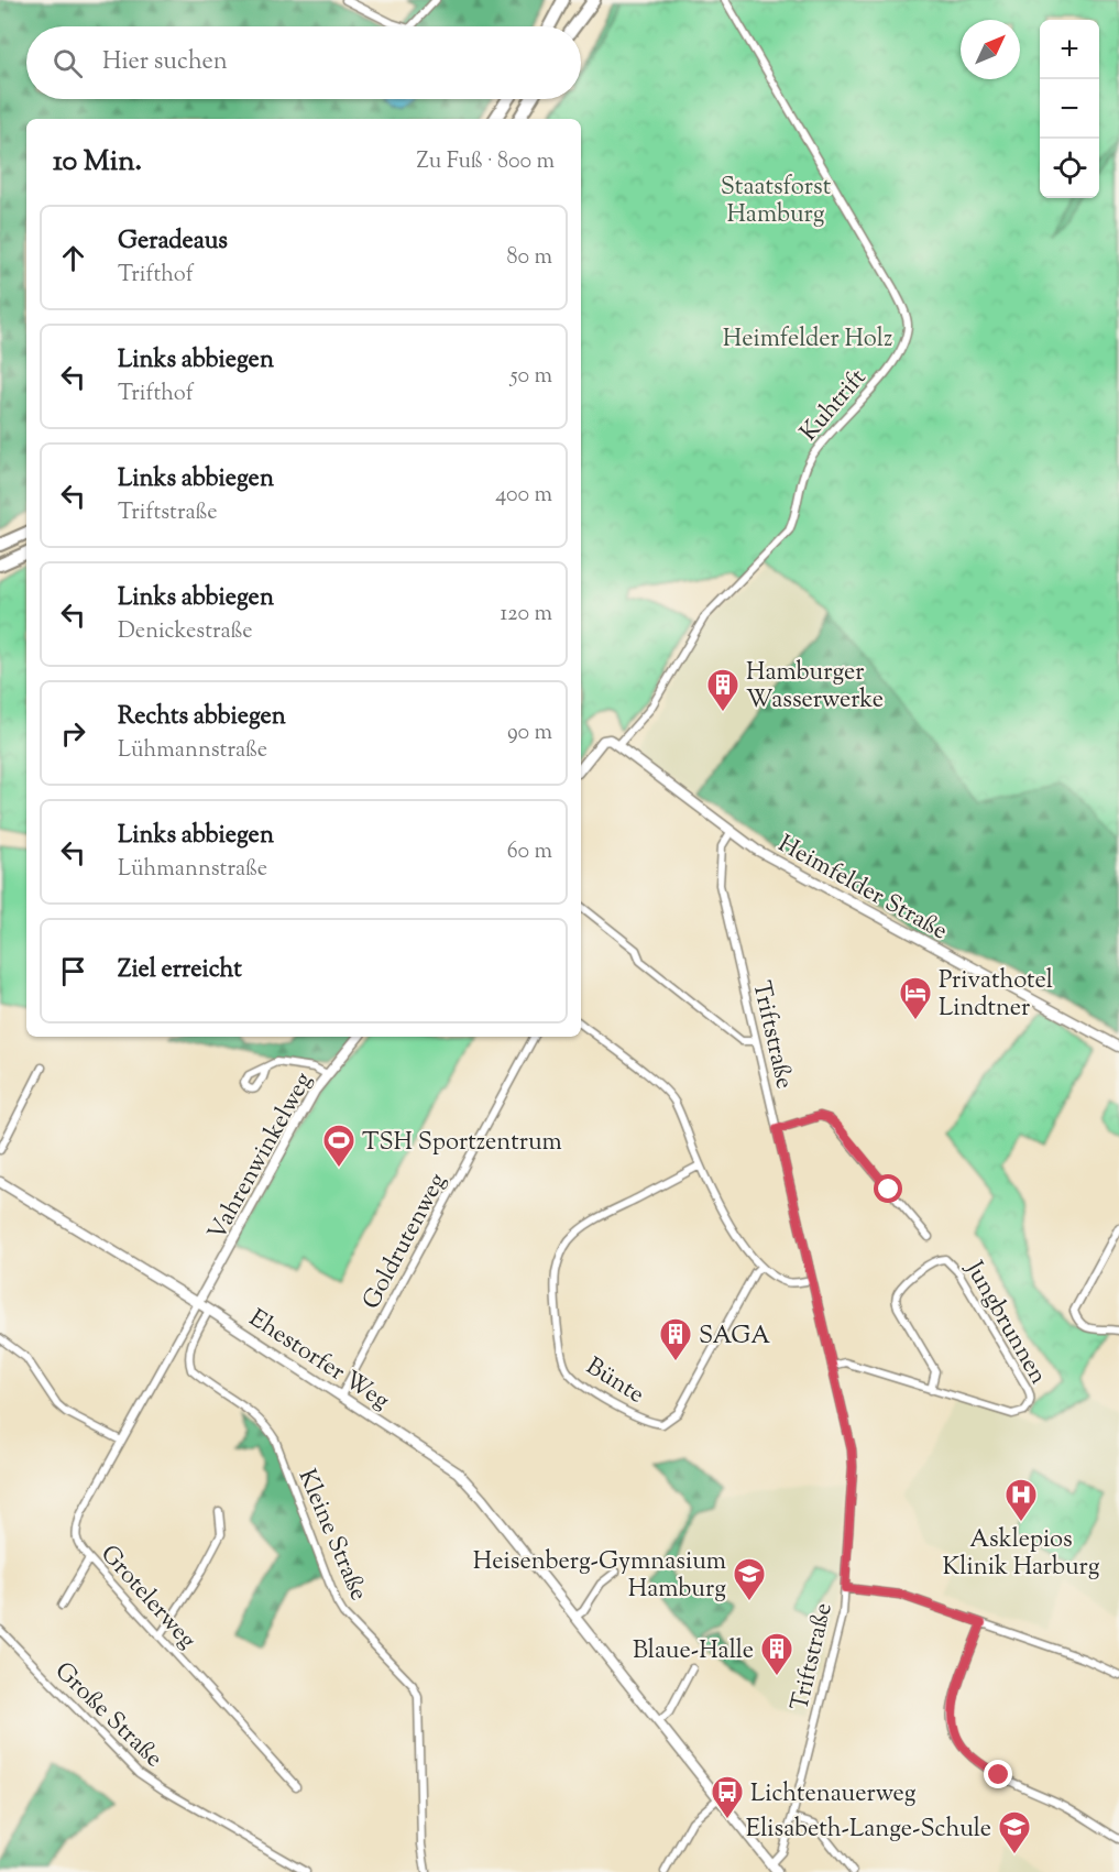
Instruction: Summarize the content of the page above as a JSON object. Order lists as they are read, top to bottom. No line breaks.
{"streets":{"main road":["Heimfelder Straße","Vahrenwinkelweg","Ehestorfer Weg"],"street":["Kuhtrift","Triftstraße","Goldrutenweg","Jungbrunnen","Bünte","Kleine Straße","Grotelerweg","Große Straße"]},"crossings":[["Kuhtrift","Heimfelder Straße"],["Heimfelder Straße","Triftstraße"],["Triftstraße","Ehestorfer Weg"],["Vahrenwinkelweg","Ehestorfer Weg"],["Vahrenwinkelweg","Grotelerweg"],["Goldrutenweg","Ehestorfer Weg"],["Ehestorfer Weg","Kleine Straße"],["Ehestorfer Weg","Grotelerweg"]],"parks":["Staatsforst Hamburg","Heimfelder Holz"],"places":{"building":["Hamburger Wasserwerke","SAGA","Blaue-Halle"],"hotel":["Privathotel Lindtner"],"sports":["TSH Sportzentrum"],"hospital":["Asklepios Klinik Harburg"],"school or university":["Heisenberg-Gymnasium Hamburg","Elisabeth-Lange-Schule"],"bus stop":["Lichtenauerweg"]},"north":"top right","page":{"map_buttons":["+","−"],"search":"Hier suchen","heading":["10 Min.","Zu Fuß · 800 m"],"list":[["Geradeaus","Trifthof","80 m"],["Links abbiegen","Trifthof","50 m"],["Links abbiegen","Triftstraße","400 m"],["Links abbiegen","Denickestraße","120 m"],["Rechts abbiegen","Lühmannstraße","90 m"],["Links abbiegen","Lühmannstraße","60 m"],"Ziel erreicht"]}}
